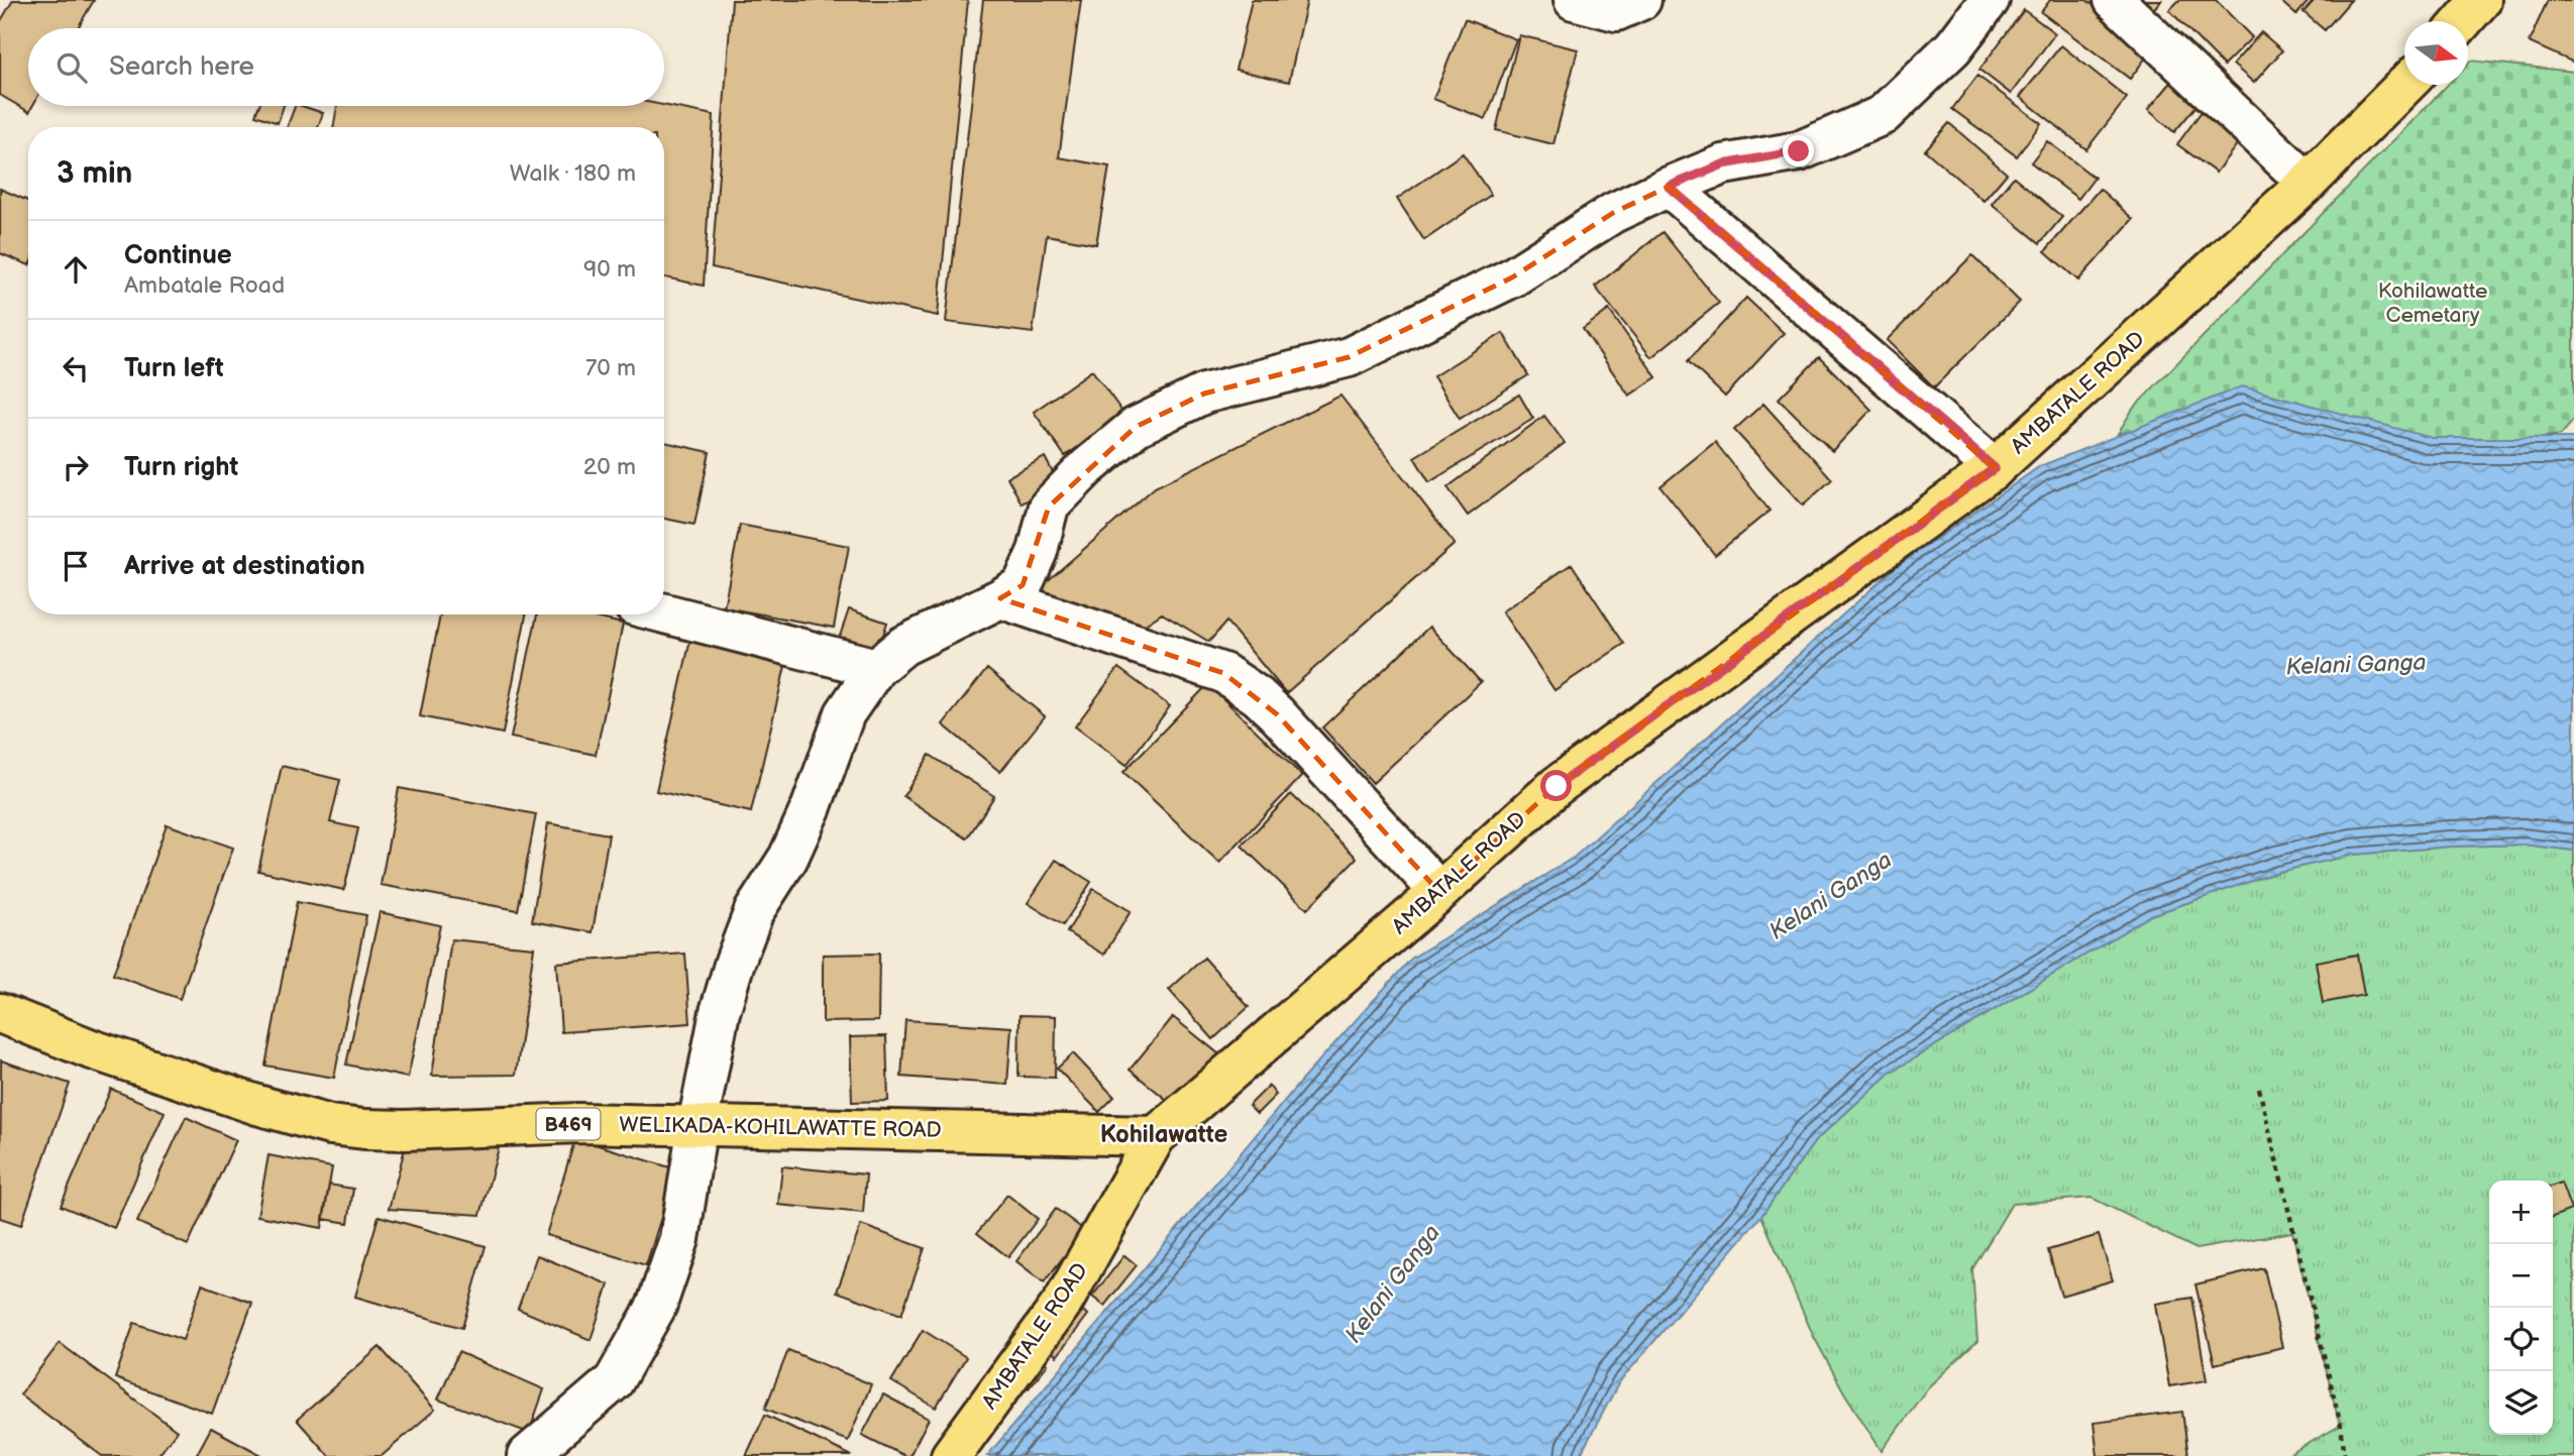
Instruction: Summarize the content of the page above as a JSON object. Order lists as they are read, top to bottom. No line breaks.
{"streets":{"main road":["AMBATALE ROAD","B469","WELIKADA-KOHILAWATTE ROAD"]},"crossings":[["AMBATALE ROAD","WELIKADA-KOHILAWATTE ROAD"]],"districts":["Kohilawatte"],"water":["Kelani Ganga"],"parks":["Kohilawatte Cemetary"],"north":"right","page":{"search":"Search here","heading":["3 min","Walk · 180 m"],"list":[["Continue","Ambatale Road","90 m"],["Turn left","70 m"],["Turn right","20 m"],"Arrive at destination"],"map_buttons":["+","−"]}}
